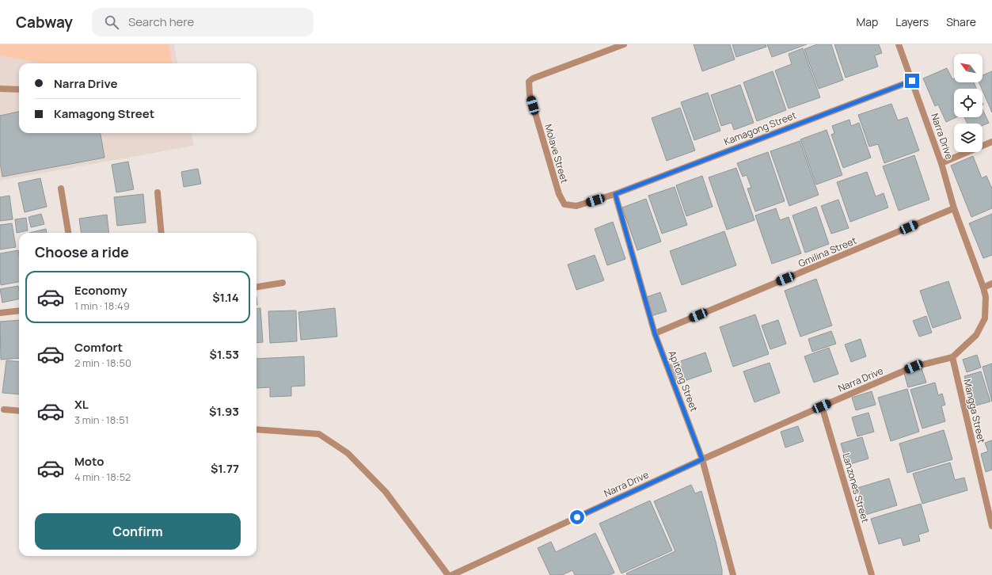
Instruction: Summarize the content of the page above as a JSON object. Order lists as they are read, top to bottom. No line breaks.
{"streets":{"street":["Kamagong Street","Narra Drive","Molave Street","Gmilina Street","Apitong Street","Mangga Street","Lanzones Street"]},"crossings":[["Kamagong Street","Narra Drive"],["Kamagong Street","Molave Street"],["Kamagong Street","Apitong Street"],["Narra Drive","Gmilina Street"],["Narra Drive","Apitong Street"],["Narra Drive","Mangga Street"],["Narra Drive","Lanzones Street"],["Molave Street","Apitong Street"],["Gmilina Street","Apitong Street"]],"north":"top left","page":{"header":"Cabway","search":"Search here","nav":["Map","Layers","Share"],"banner":["Narra Drive","Kamagong Street"],"heading":"Choose a ride","list":[{"name":"Economy","note":"1 min · 18:49","value":"$1.14"},{"name":"Comfort","note":"2 min · 18:50","value":"$1.53"},{"name":"XL","note":"3 min · 18:51","value":"$1.93"},{"name":"Moto","note":"4 min · 18:52","value":"$1.77"}],"buttons":"Confirm"}}
